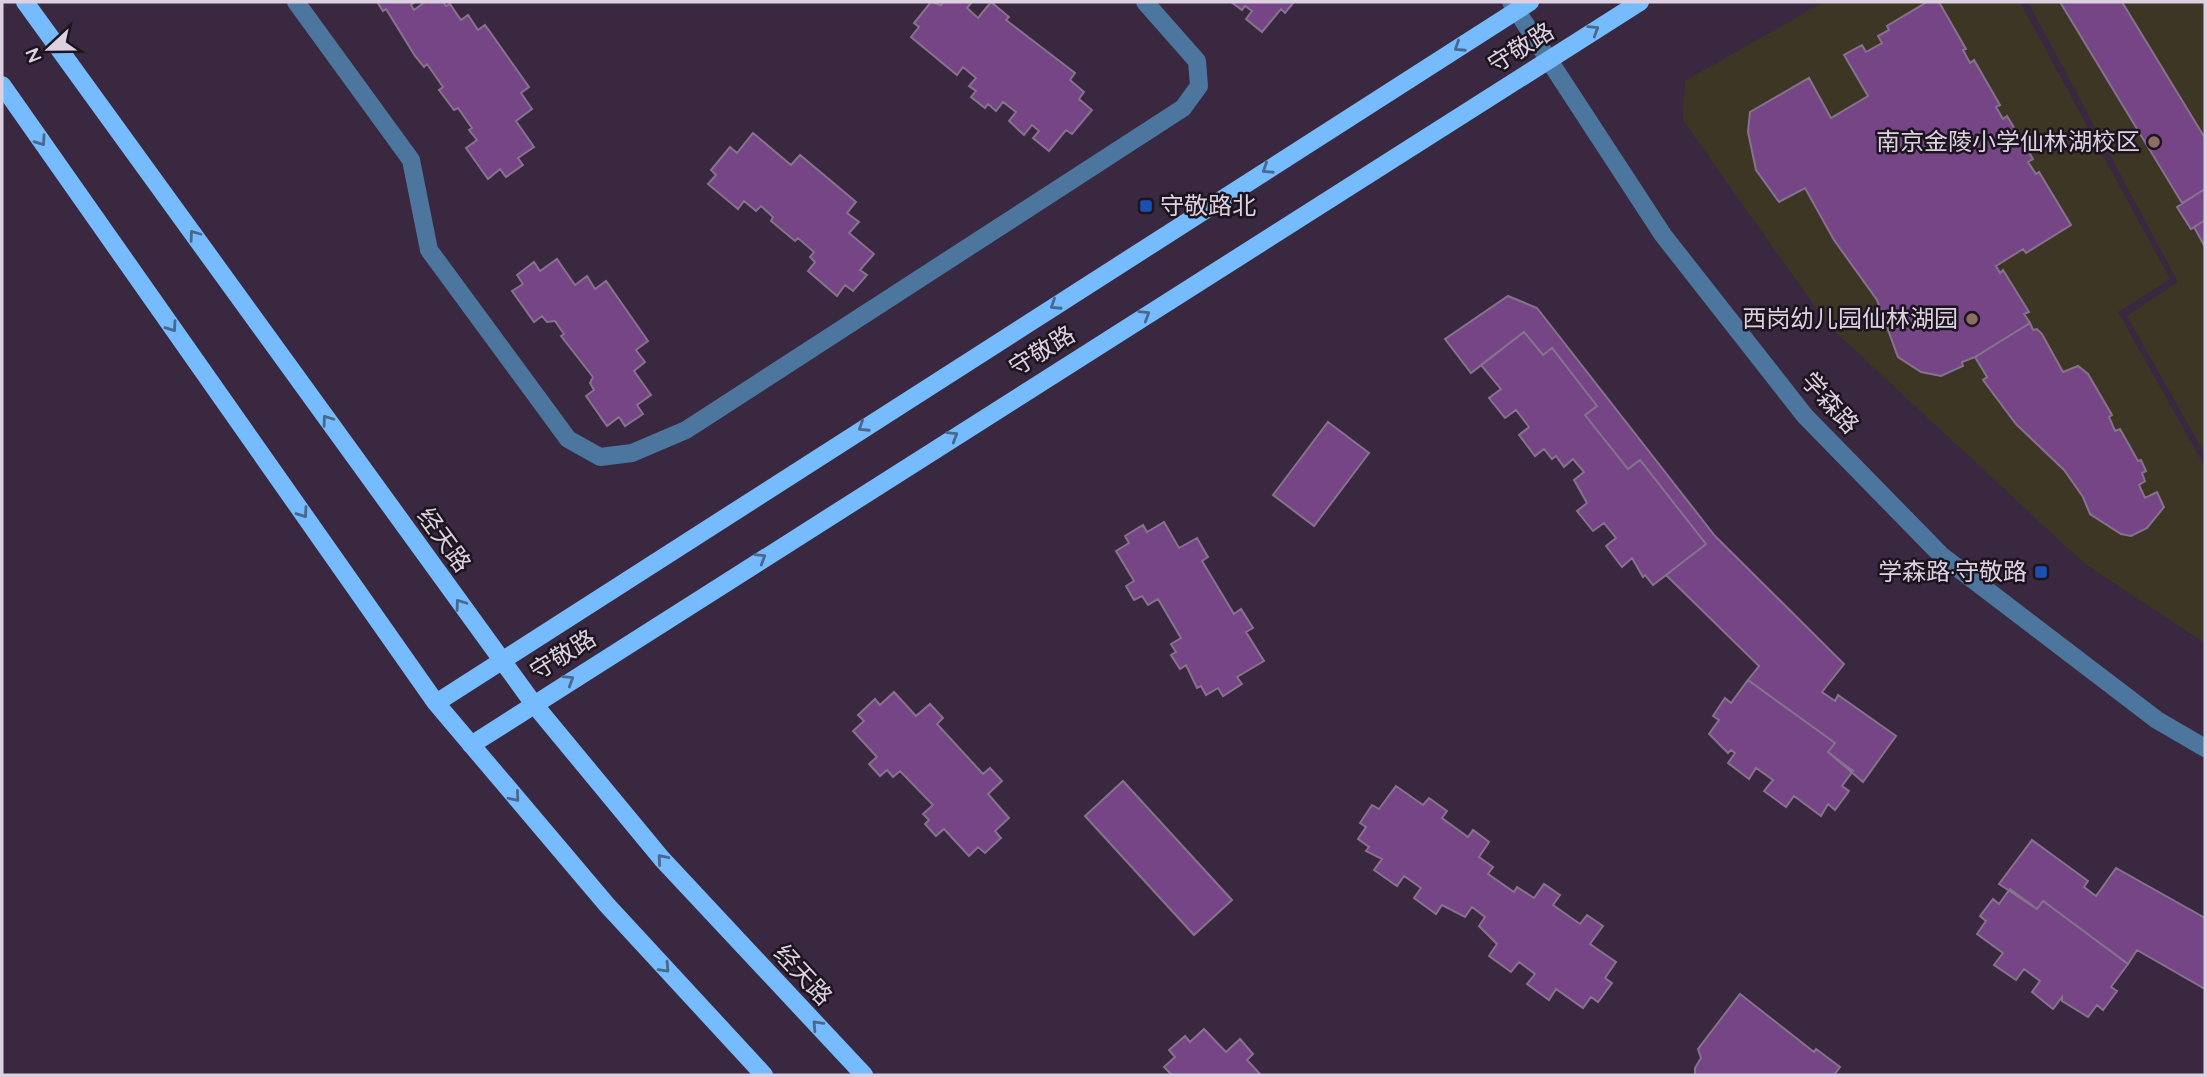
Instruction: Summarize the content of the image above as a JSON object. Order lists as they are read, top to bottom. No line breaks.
{"streets":{"main road":["守敬路","经天路"],"street":["学森路"]},"crossings":[["守敬路","学森路"],["守敬路","经天路"]],"places":{"other":["南京金陵小学仙林湖校区","西岗幼儿园仙林湖园"],"transit":["守敬路北","学森路·守敬路"]},"north":"left"}
